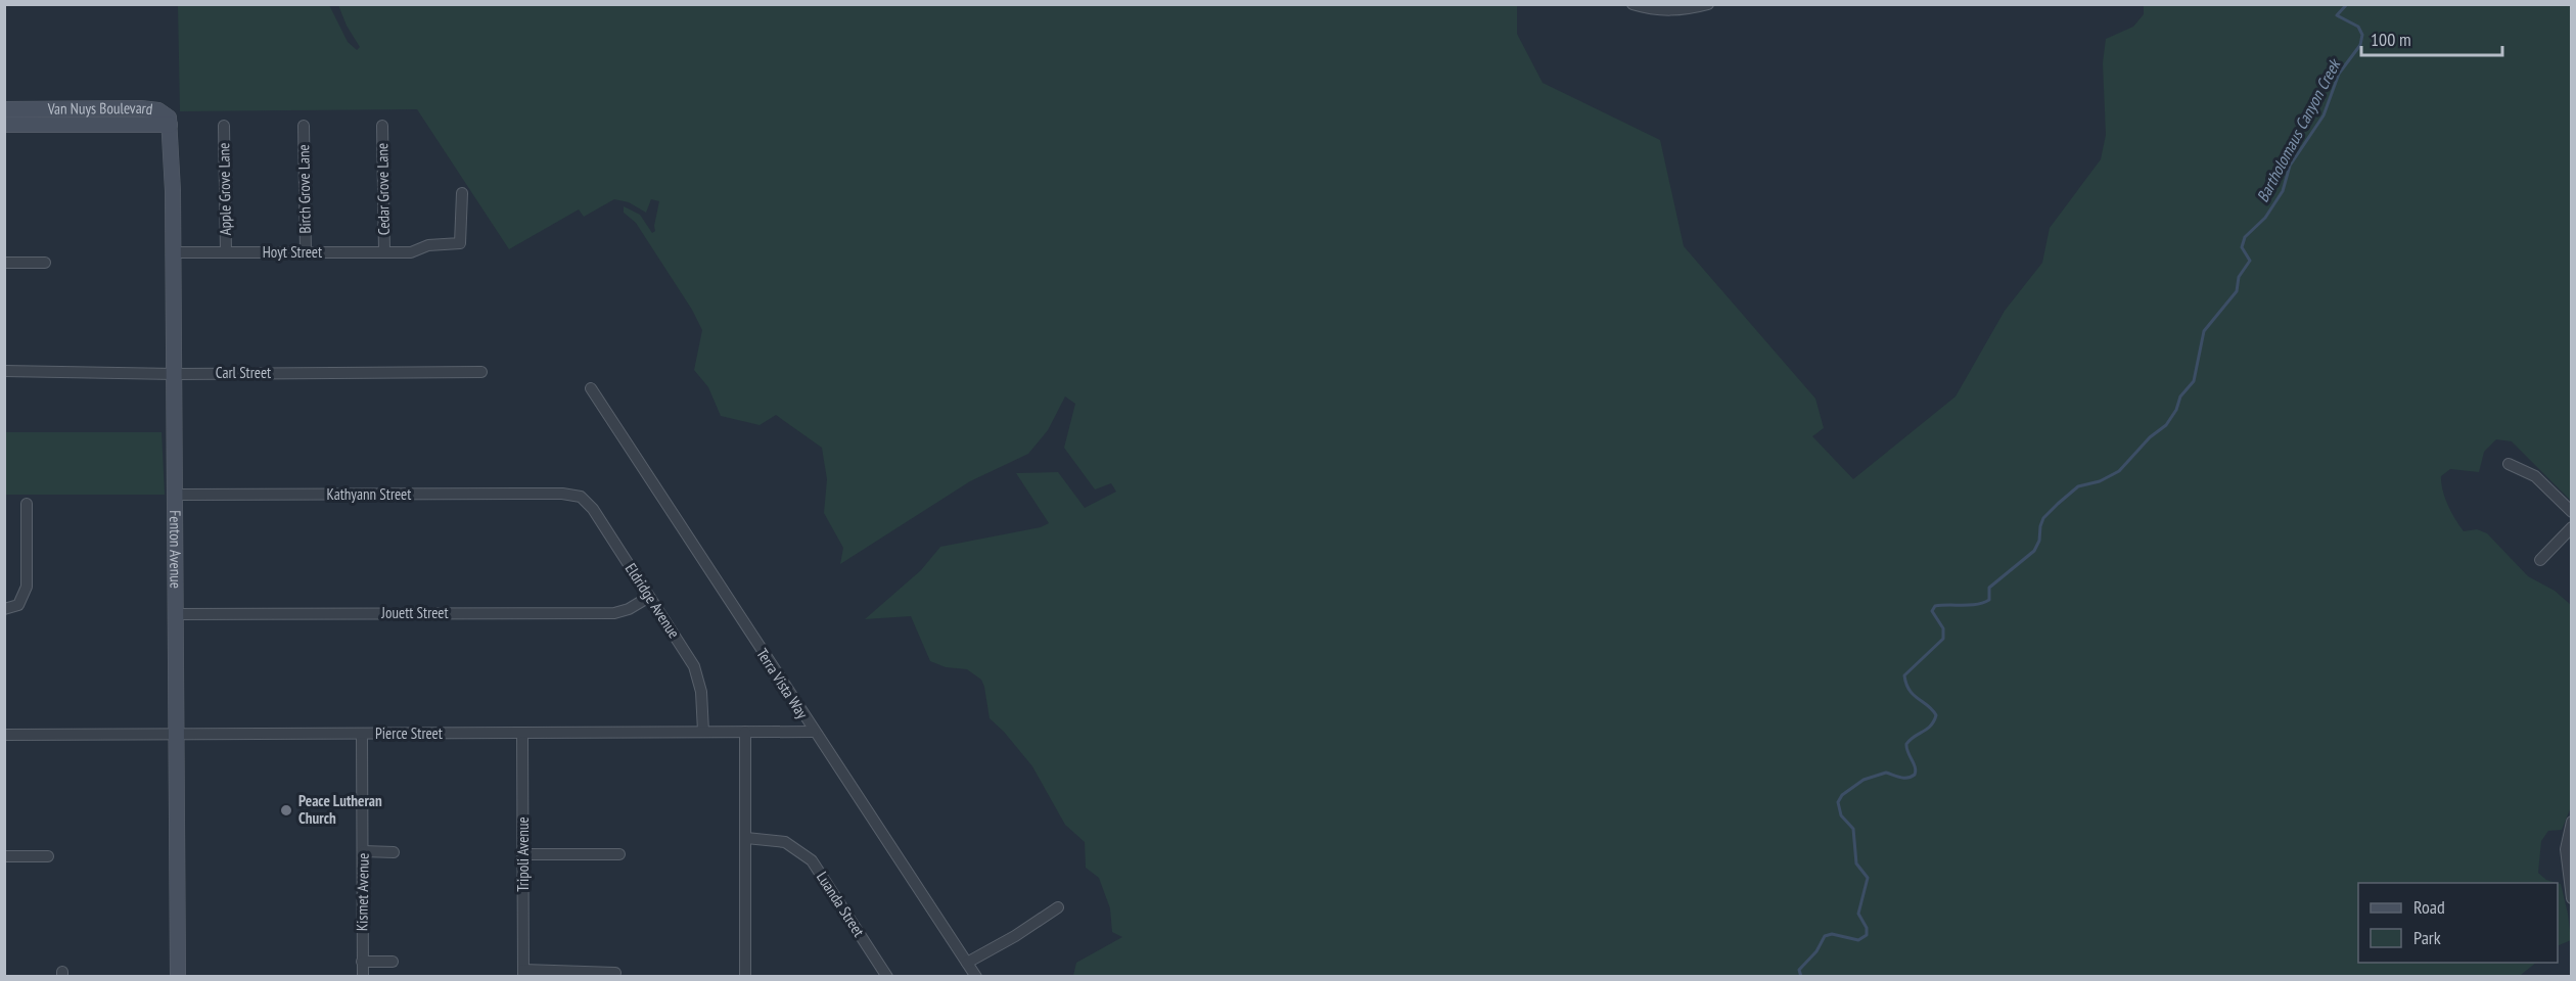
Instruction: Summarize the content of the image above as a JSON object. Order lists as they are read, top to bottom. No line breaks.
{"streets":{"street":["Van Nuys Boulevard","Apple Grove Lane","Birch Grove Lane","Cedar Grove Lane","Hoyt Street","Carl Street","Kathyann Street","Fenton Avenue","Eldridge Avenue","Jouett Street","Terra Vista Way","Pierce Street","Tripoli Avenue","Kismet Avenue","Luanda Street"]},"crossings":[["Van Nuys Boulevard","Fenton Avenue"],["Apple Grove Lane","Hoyt Street"],["Birch Grove Lane","Hoyt Street"],["Cedar Grove Lane","Hoyt Street"],["Hoyt Street","Fenton Avenue"],["Carl Street","Fenton Avenue"],["Kathyann Street","Fenton Avenue"],["Kathyann Street","Eldridge Avenue"],["Fenton Avenue","Jouett Street"],["Fenton Avenue","Pierce Street"],["Eldridge Avenue","Jouett Street"],["Eldridge Avenue","Pierce Street"],["Terra Vista Way","Pierce Street"],["Pierce Street","Tripoli Avenue"],["Pierce Street","Kismet Avenue"]],"water":["Bartholomaus Canyon Creek"],"places":["Peace Lutheran Church"],"legend":["Road","Park"],"scale_bar":"100 m"}
